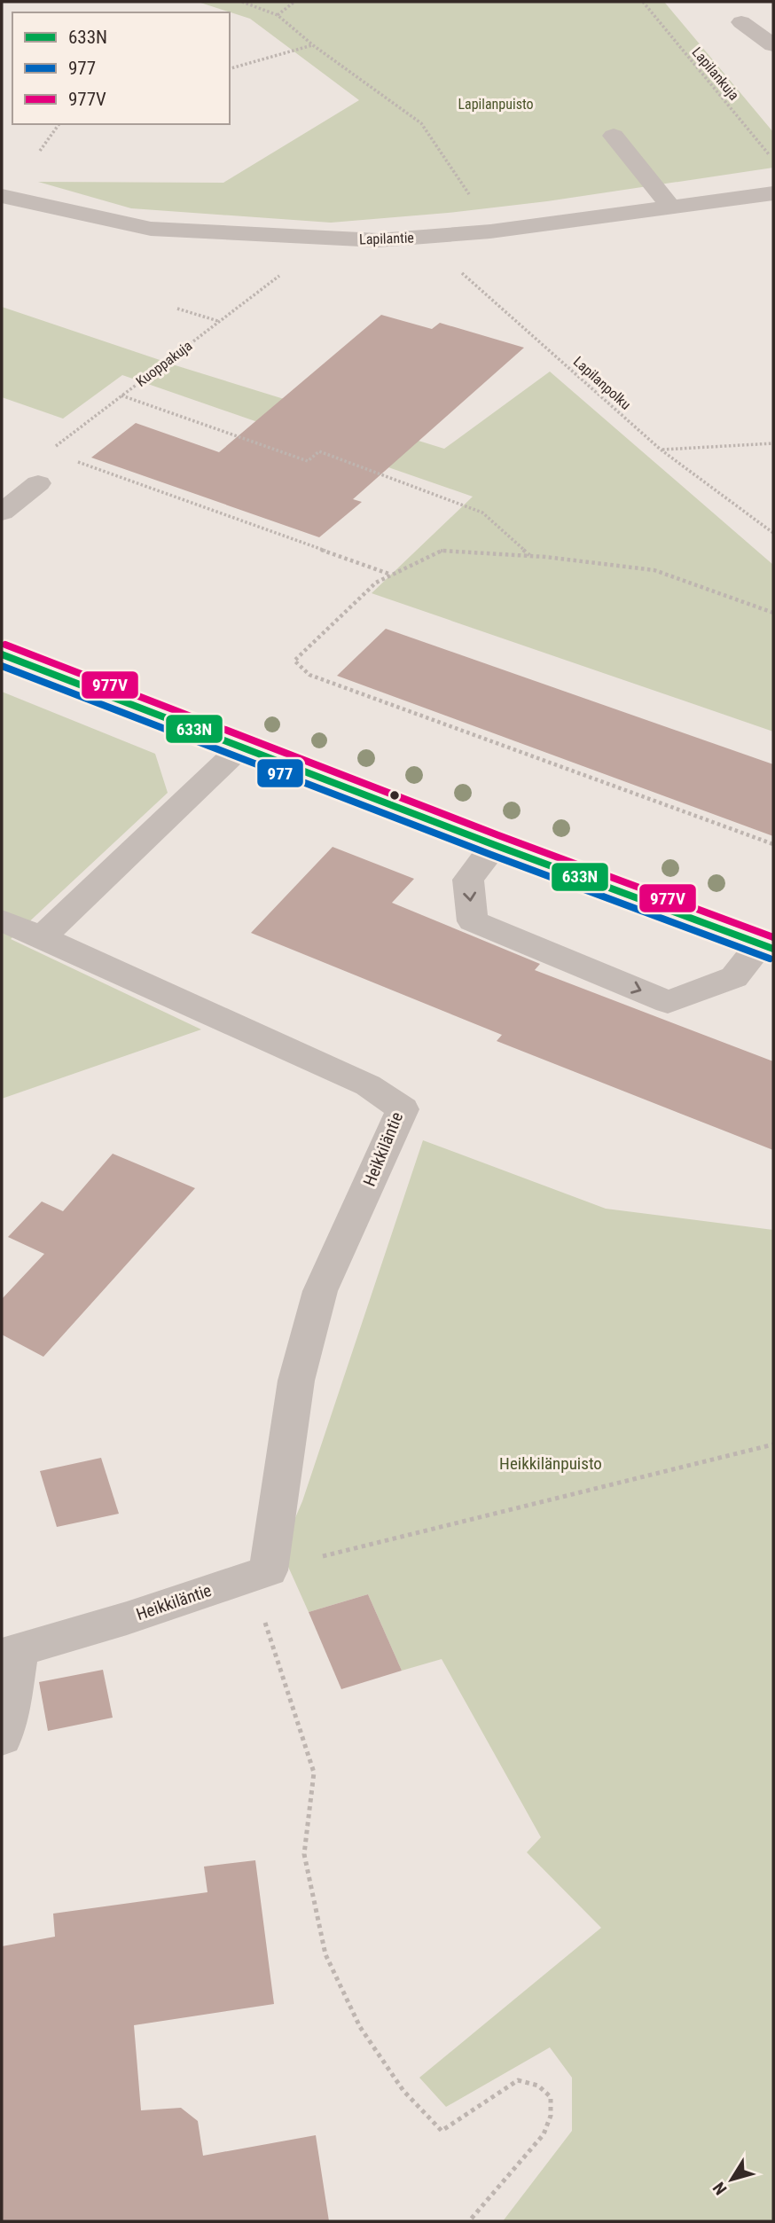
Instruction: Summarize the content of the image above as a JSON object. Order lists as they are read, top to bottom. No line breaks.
{"streets":{"street":["Lapilantie","Heikkiläntie"],"path":["Lapilankuja","Kuoppakuja","Lapilanpolku"]},"crossings":[["Lapilantie","Kuoppakuja"],["Lapilantie","Lapilanpolku"]],"parks":["Lapilanpuisto","Heikkilänpuisto"],"lines":["transit line 977V","transit line 633N","transit line 977"],"legend":["633N","977","977V"],"north":"bottom left"}
